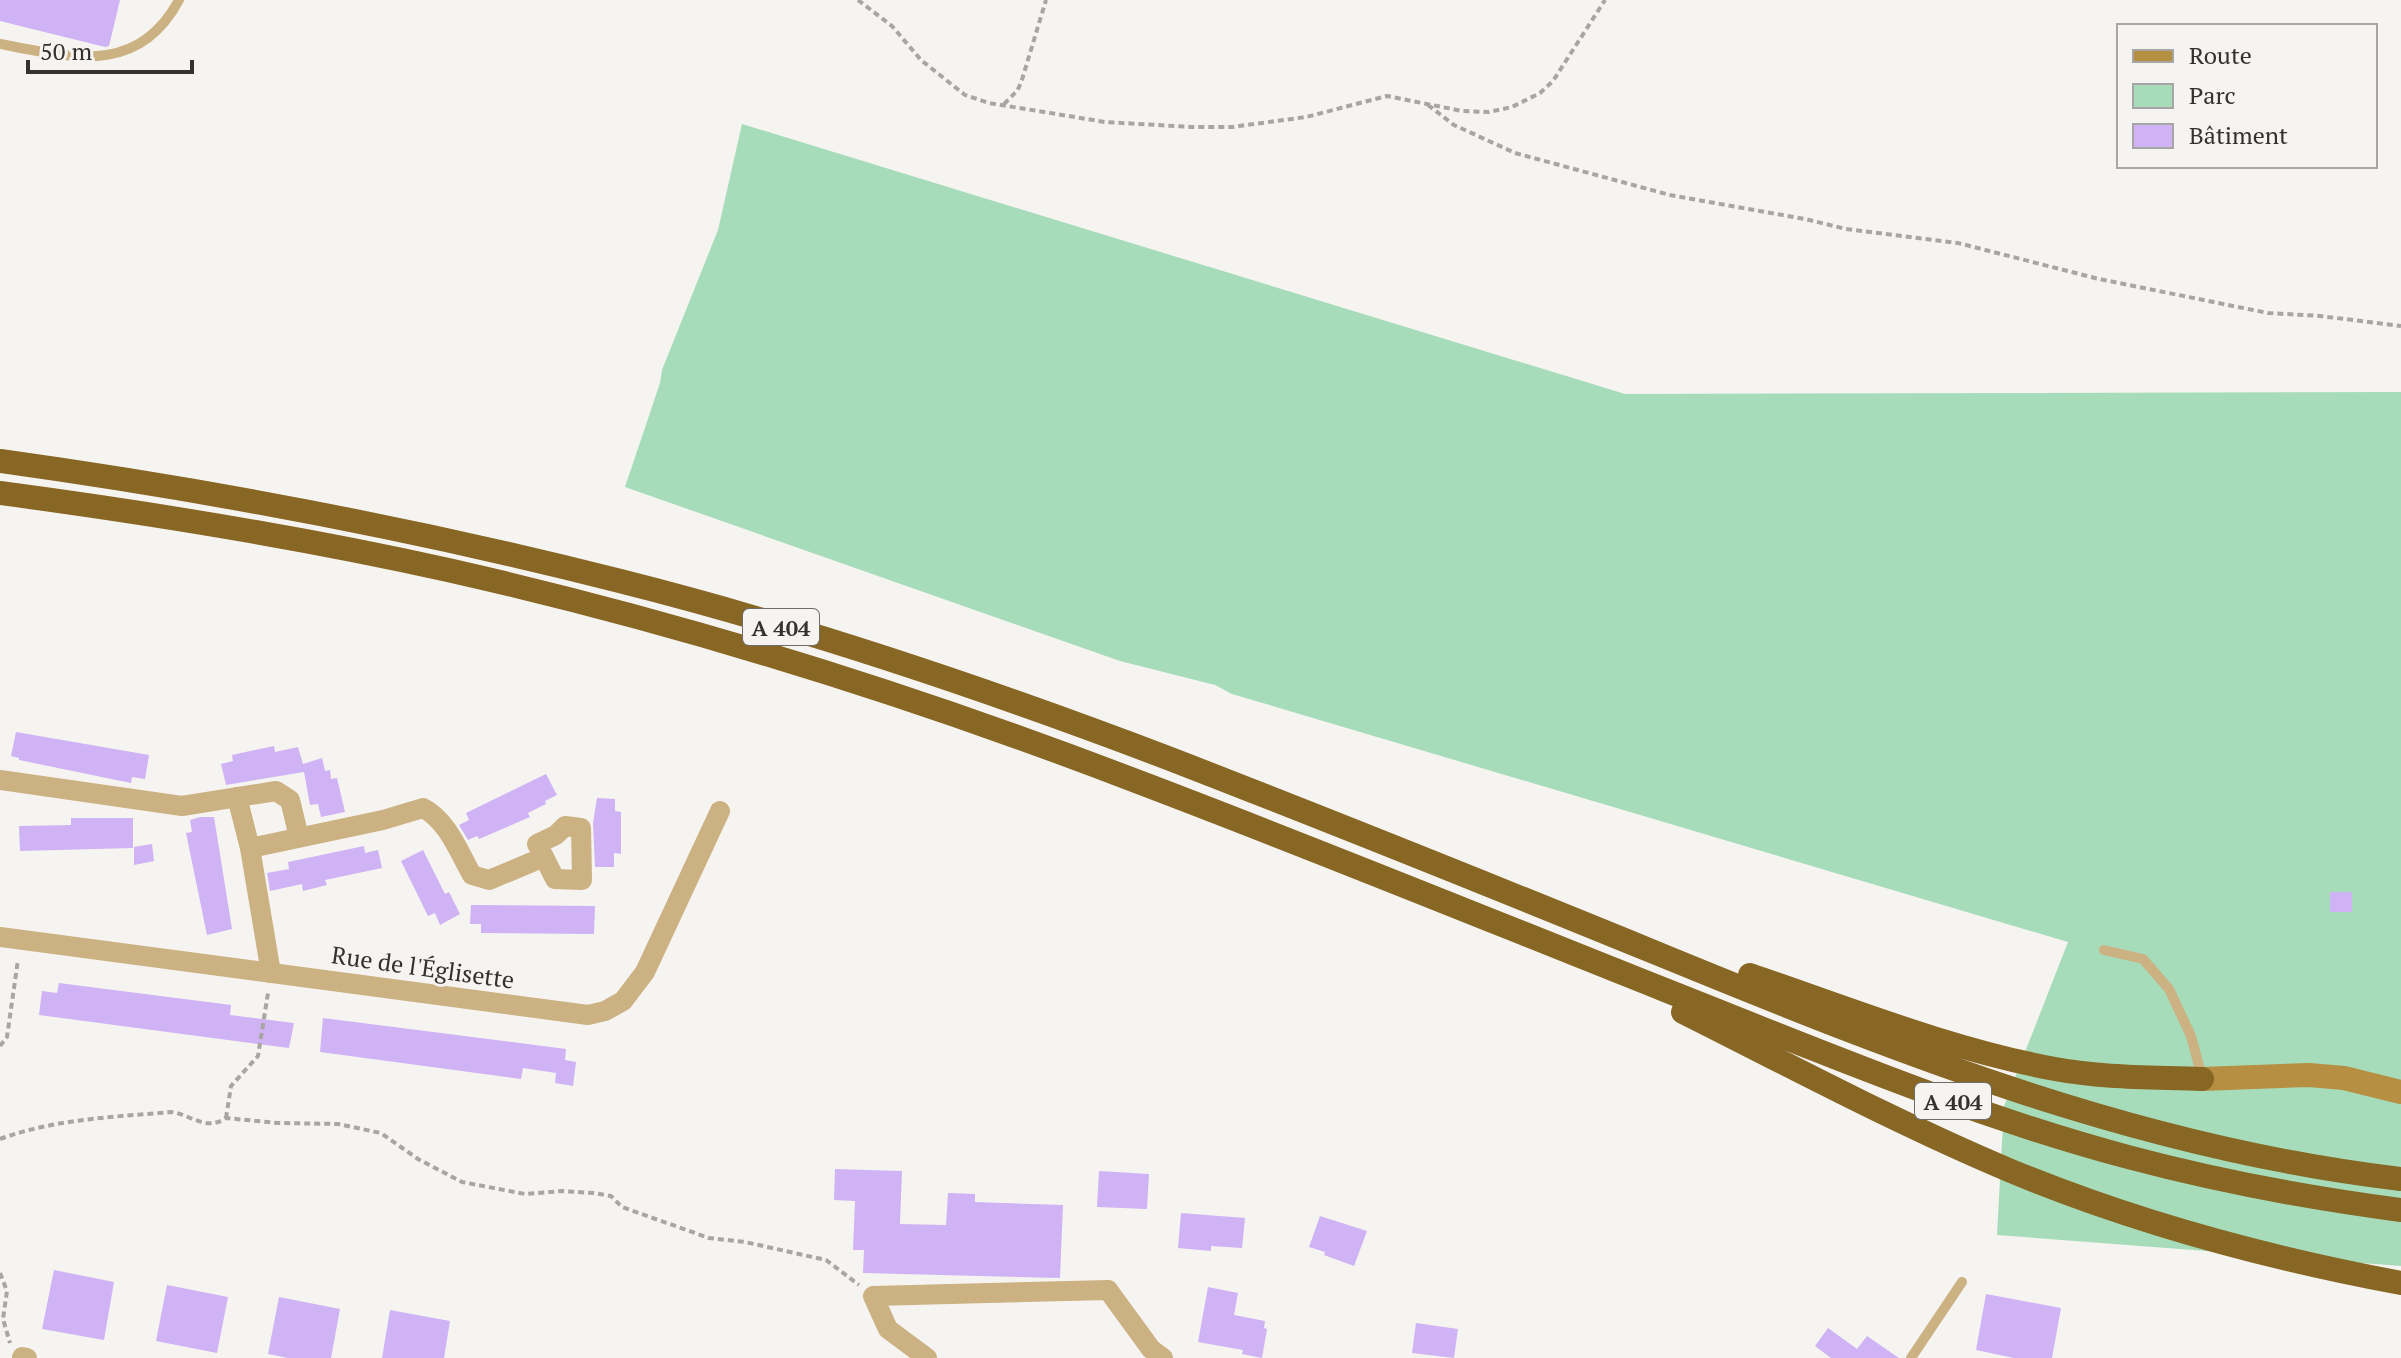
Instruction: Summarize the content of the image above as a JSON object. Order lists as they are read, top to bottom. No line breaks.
{"streets":{"highway":["A 404"],"street":["Rue de l'Églisette"]},"legend":["Route","Parc","Bâtiment"],"scale_bar":"50 m"}
